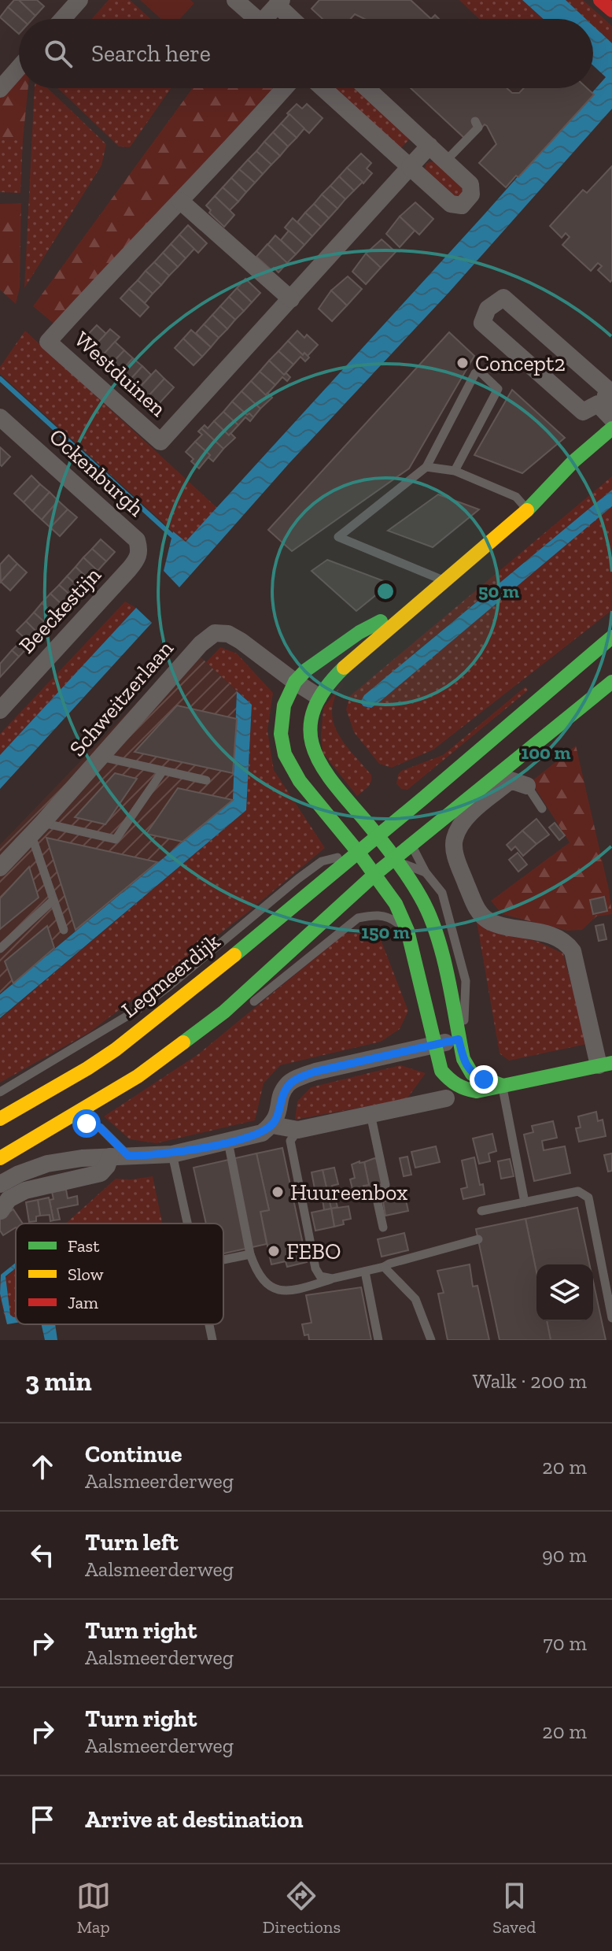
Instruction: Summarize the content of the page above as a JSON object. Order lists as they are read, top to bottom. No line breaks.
{"streets":{"street":["Westduinen","Ockenburgh","Beeckestijn","Schweitzerlaan","Legmeerdijk"]},"crossings":[["Ockenburgh","Beeckestijn"]],"places":["Concept2","Huureenbox","FEBO"],"legend":["Fast","Slow","Jam"],"page":{"search":"Search here","heading":["3 min","Walk · 200 m"],"list":[["Continue","Aalsmeerderweg","20 m"],["Turn left","Aalsmeerderweg","90 m"],["Turn right","Aalsmeerderweg","70 m"],["Turn right","Aalsmeerderweg","20 m"],"Arrive at destination"],"nav":["Map","Directions","Saved"]},"rings":["50 m","100 m","150 m"]}
